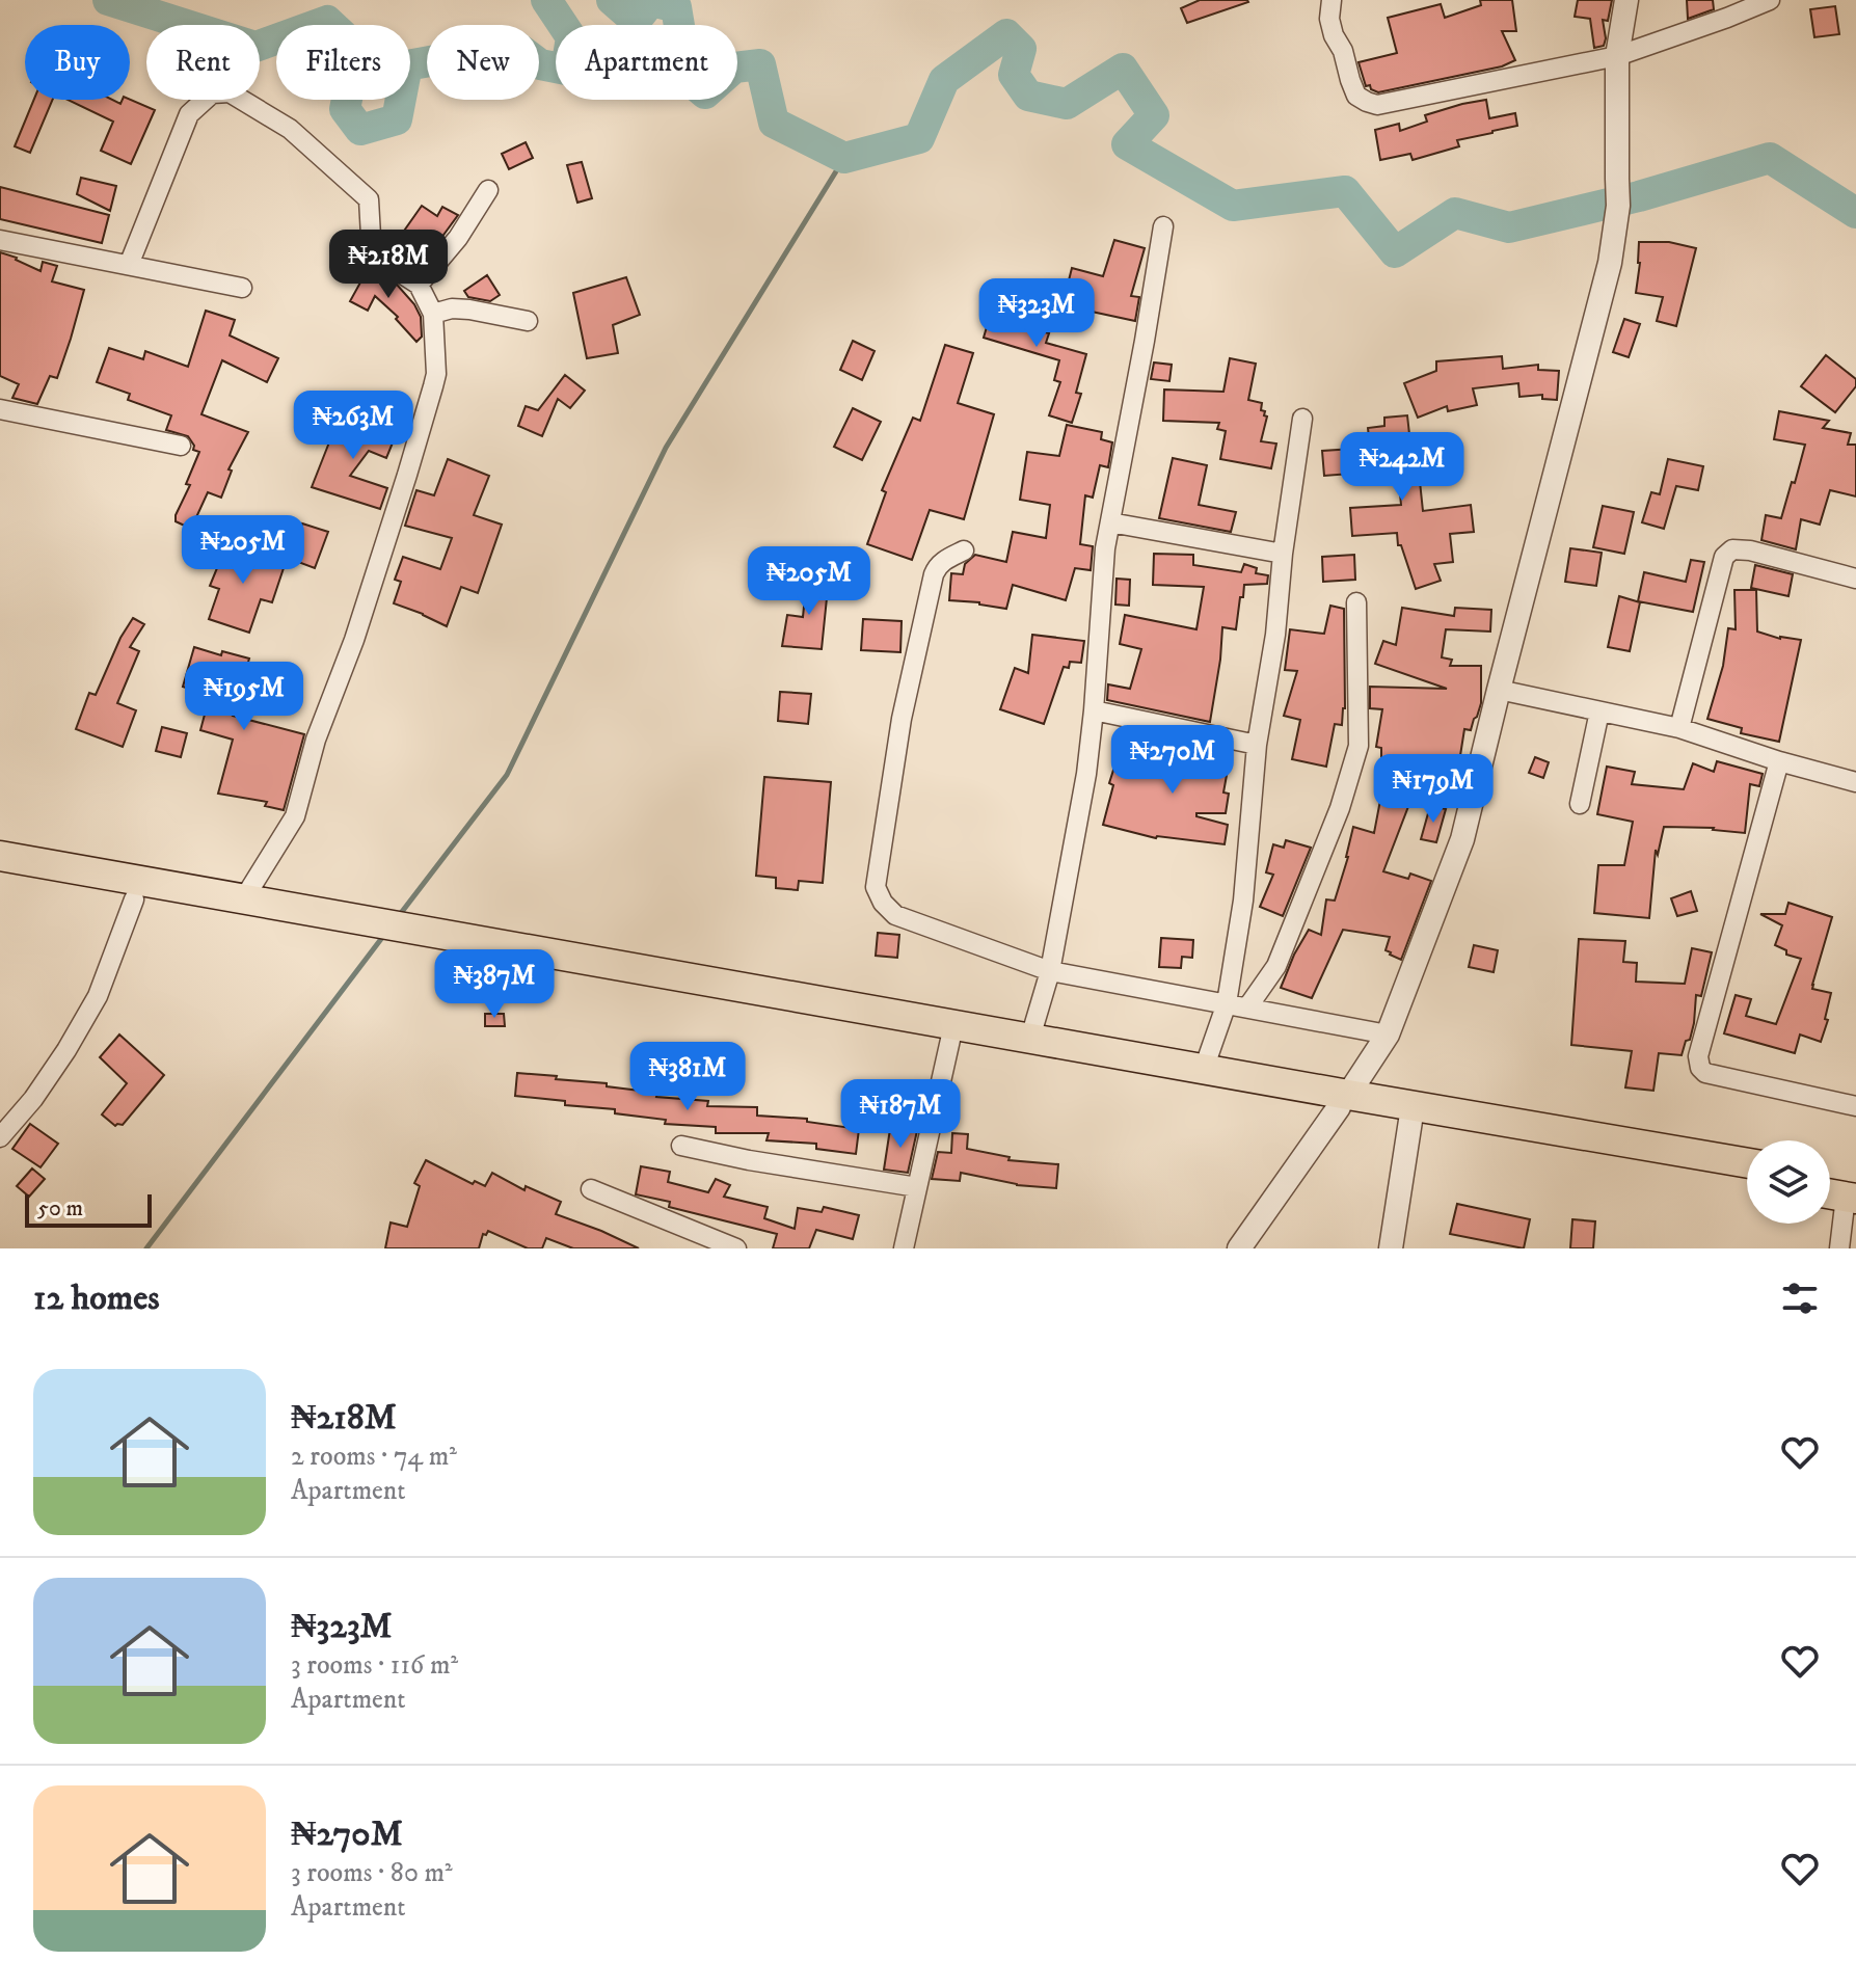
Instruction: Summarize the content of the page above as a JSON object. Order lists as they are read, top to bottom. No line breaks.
{"scale_bar":"50 m","page":{"chip":["Buy","Rent","Filters","New","Apartment"],"price":["₦218M","₦323M","₦263M","₦242M","₦205M","₦205M","₦195M","₦270M","₦179M","₦387M","₦381M","₦187M"],"scale":"50 m","heading":"12 homes","list":[{"name":"₦218M","note":"2 rooms · 74 m² · Apartment"},{"name":"₦323M","note":"3 rooms · 116 m² · Apartment"},{"name":"₦270M","note":"3 rooms · 80 m² · Apartment"}]}}
